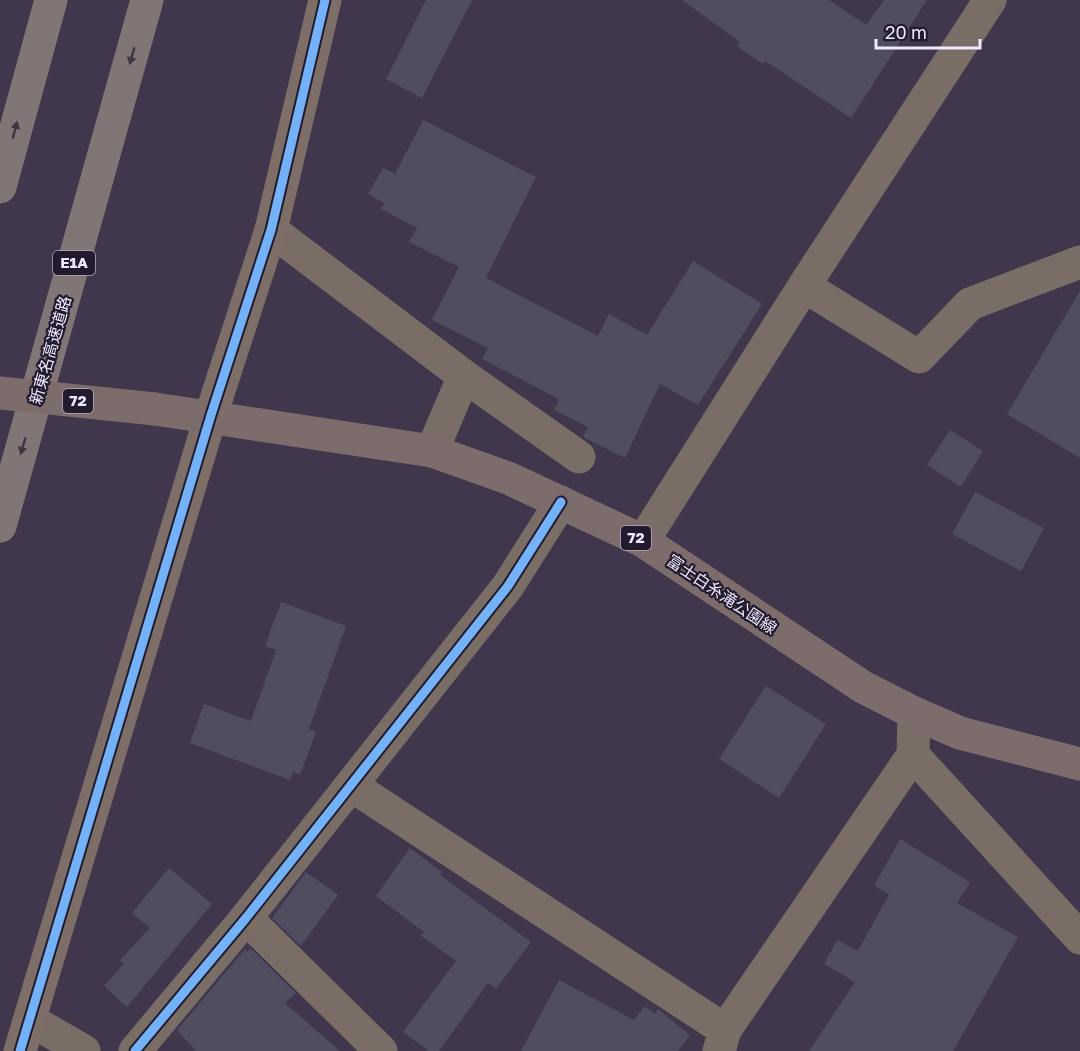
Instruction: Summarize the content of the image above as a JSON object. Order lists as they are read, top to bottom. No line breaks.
{"streets":{"highway":["E1A","新東名高速道路"],"main road":["72","富士白糸滝公園線"]},"scale_bar":"20 m"}
